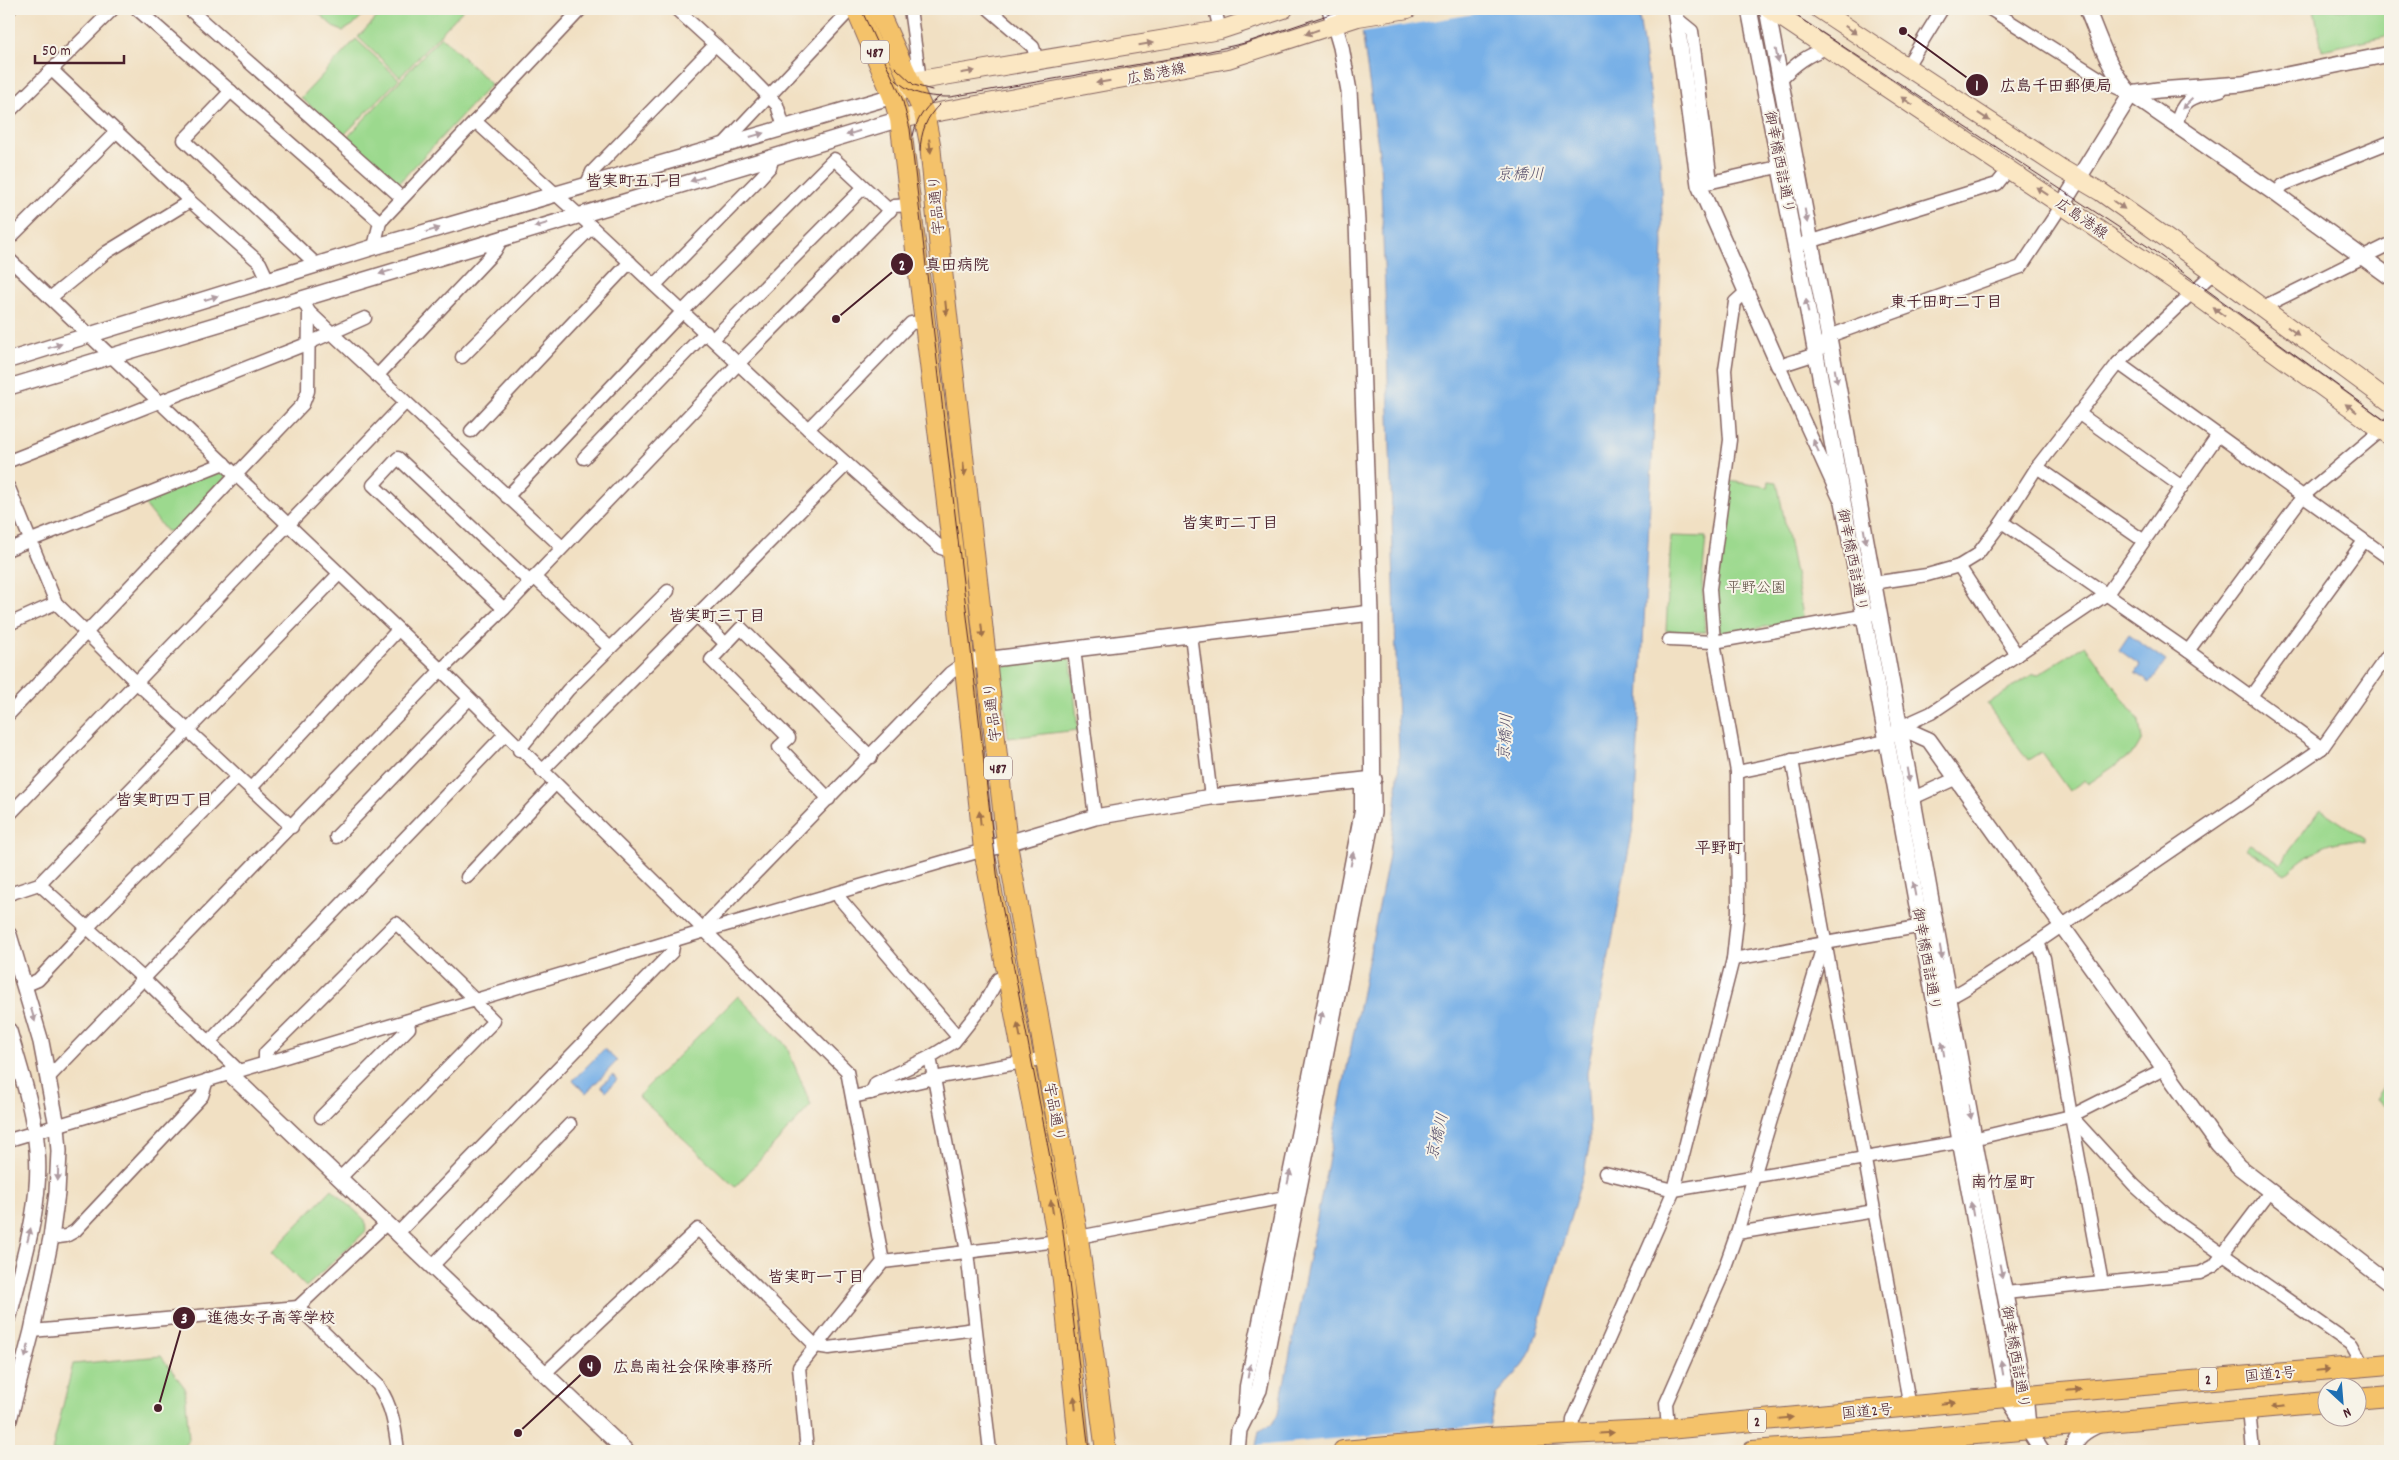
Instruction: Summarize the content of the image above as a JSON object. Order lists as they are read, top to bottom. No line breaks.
{"streets":{"highway":["487","宇品通り","国道2号","2"],"main road":["広島港線"],"street":["御幸橋西詰通り"]},"crossings":[["広島港線","御幸橋西詰通り"],["広島港線","宇品通り"],["御幸橋西詰通り","国道2号"],["御幸橋西詰通り","2"]],"districts":["皆実町五丁目","東千田町二丁目","皆実町二丁目","皆実町三丁目","皆実町四丁目","平野町","南竹屋町","皆実町一丁目"],"water":["京橋川"],"parks":["平野公園"],"places":["広島千田郵便局","真田病院","進徳女子高等学校","広島南社会保険事務所"],"scale_bar":"50 m","north":"bottom right"}
